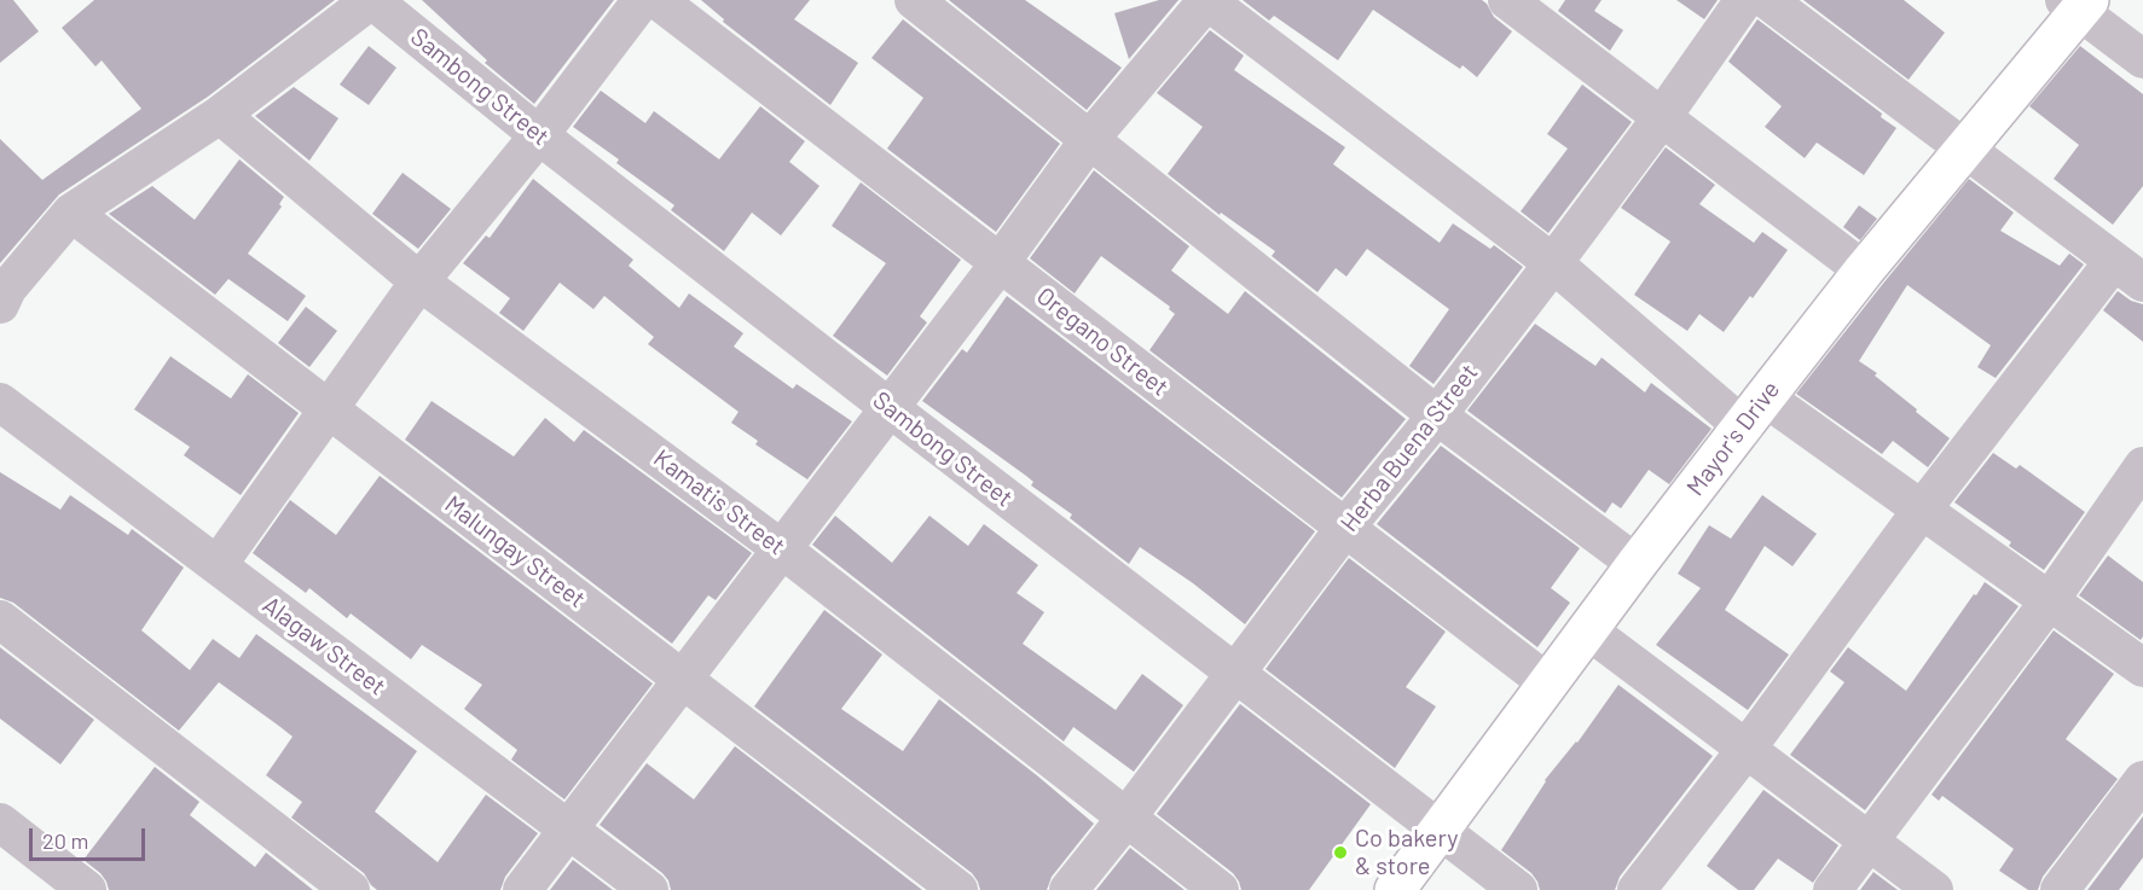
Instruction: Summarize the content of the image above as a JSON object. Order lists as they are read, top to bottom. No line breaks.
{"streets":{"street":["Sambong Street","Oregano Street","Mayor's Drive","Herba Buena Street","Kamatis Street","Malungay Street","Alagaw Street"]},"crossings":[["Sambong Street","Mayor's Drive"],["Sambong Street","Herba Buena Street"],["Oregano Street","Mayor's Drive"],["Oregano Street","Herba Buena Street"],["Herba Buena Street","Kamatis Street"]],"places":["Co bakery & store"],"scale_bar":"20 m"}
